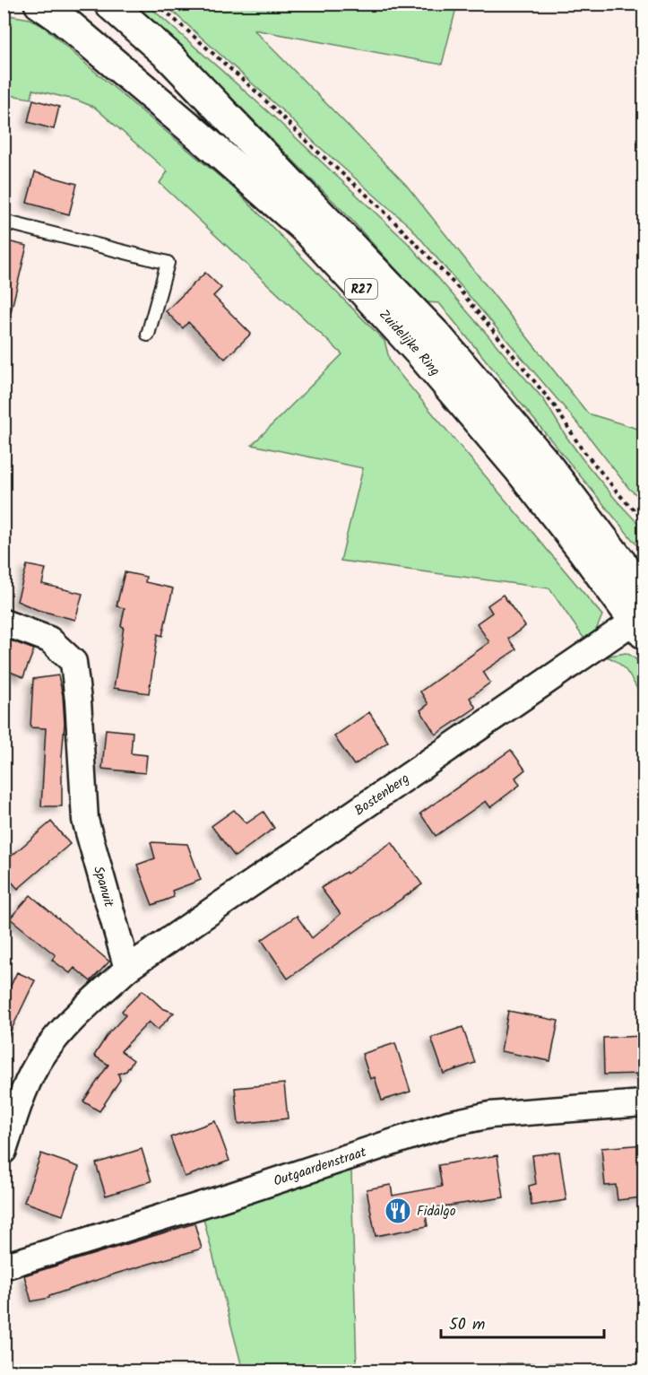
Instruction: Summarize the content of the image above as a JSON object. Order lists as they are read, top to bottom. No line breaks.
{"streets":{"highway":["R27","Zuidelijke Ring"],"street":["Bostenberg","Spanuit","Outgaardenstraat"]},"crossings":[["Zuidelijke Ring","Bostenberg"],["Bostenberg","Spanuit"]],"places":{"restaurant":["Fidalgo"]},"scale_bar":"50 m"}
